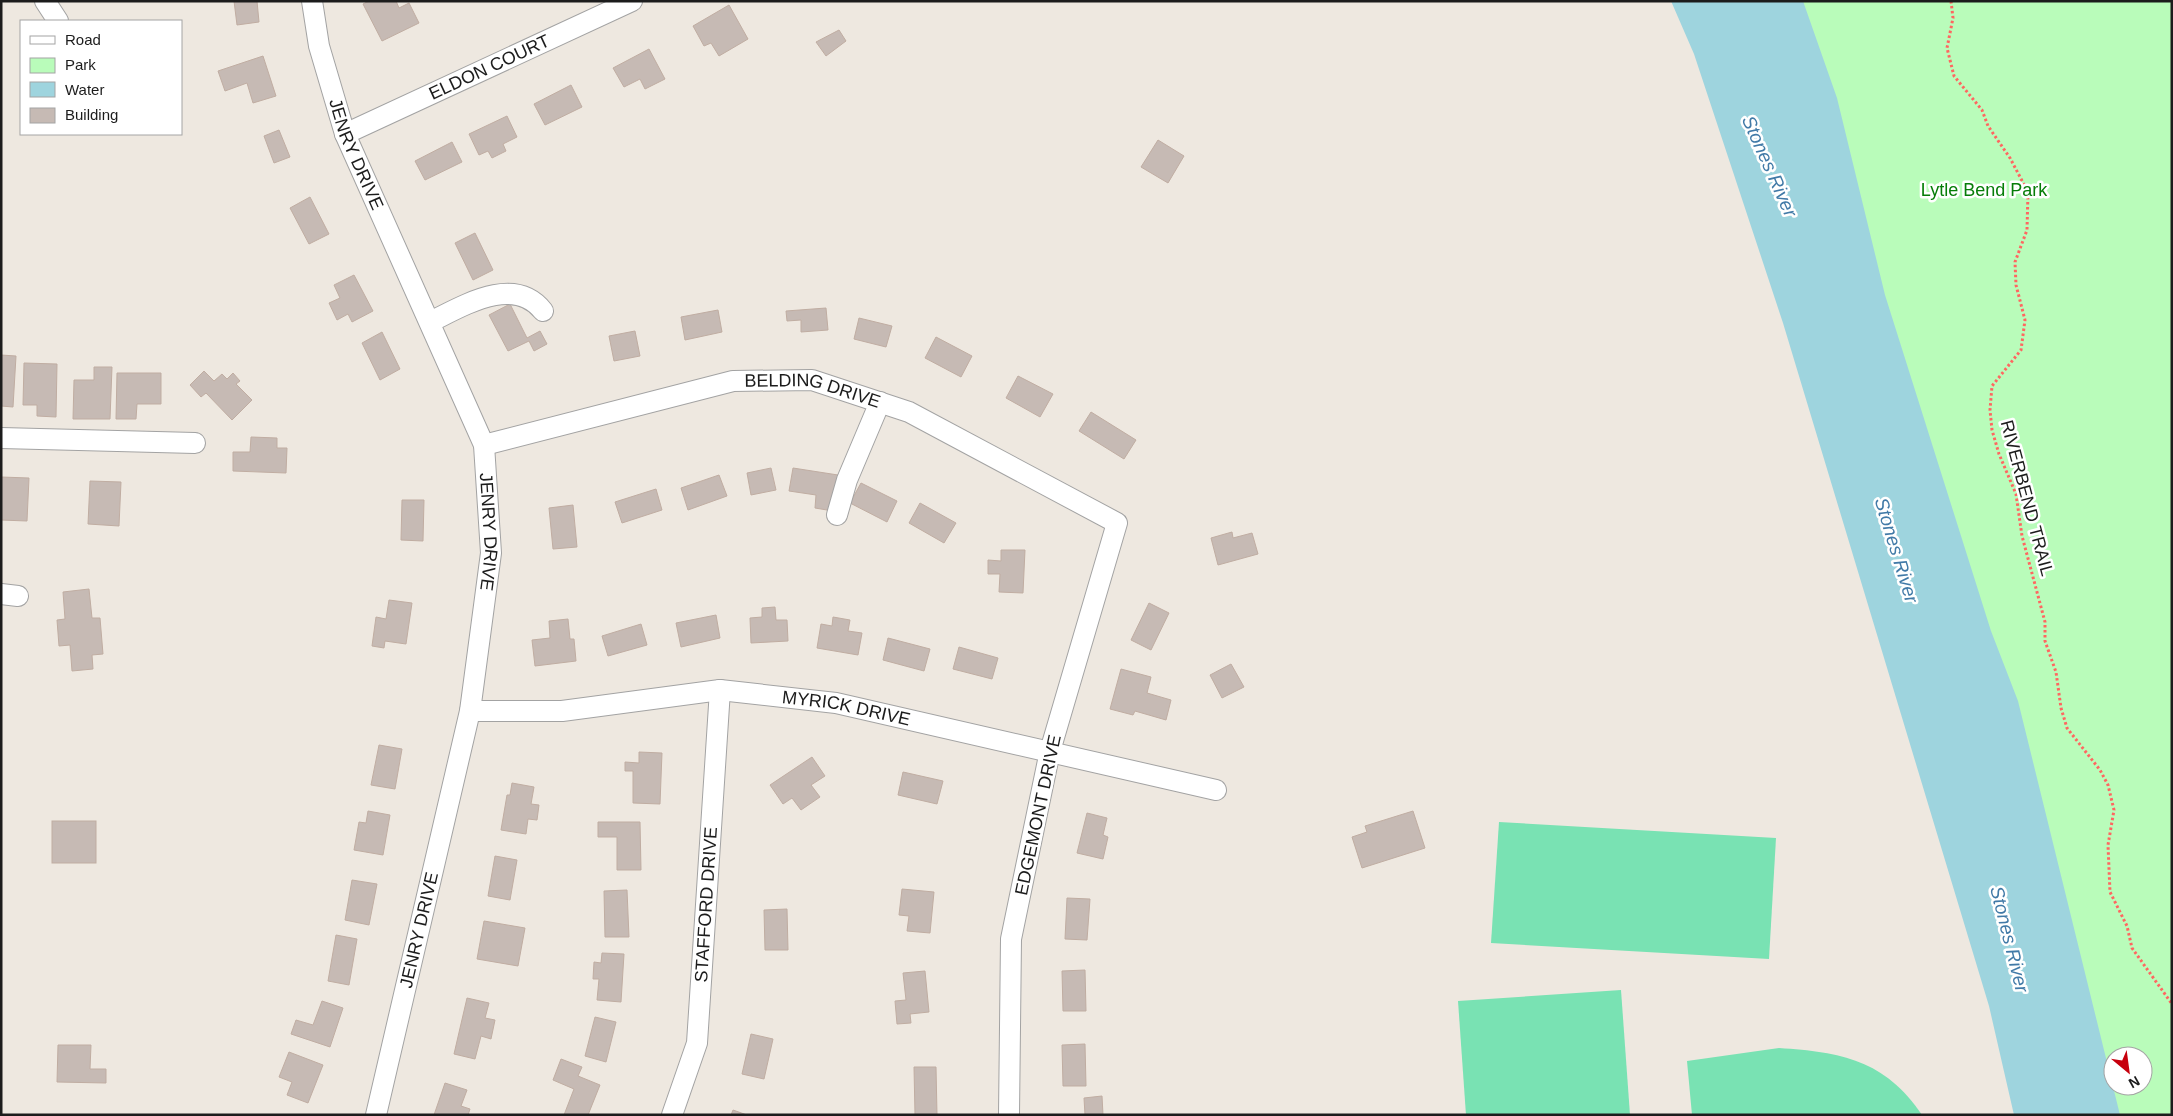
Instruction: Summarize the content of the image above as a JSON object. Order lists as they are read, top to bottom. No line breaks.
{"streets":{"street":["ELDON COURT","JENRY DRIVE","BELDING DRIVE","MYRICK DRIVE","EDGEMONT DRIVE","STAFFORD DRIVE"],"path":["RIVERBEND TRAIL"]},"crossings":[["ELDON COURT","JENRY DRIVE"],["JENRY DRIVE","BELDING DRIVE"],["JENRY DRIVE","MYRICK DRIVE"],["BELDING DRIVE","EDGEMONT DRIVE"],["MYRICK DRIVE","EDGEMONT DRIVE"],["MYRICK DRIVE","STAFFORD DRIVE"]],"water":["Stones River"],"parks":["Lytle Bend Park"],"legend":["Road","Park","Water","Building"],"north":"bottom right"}
